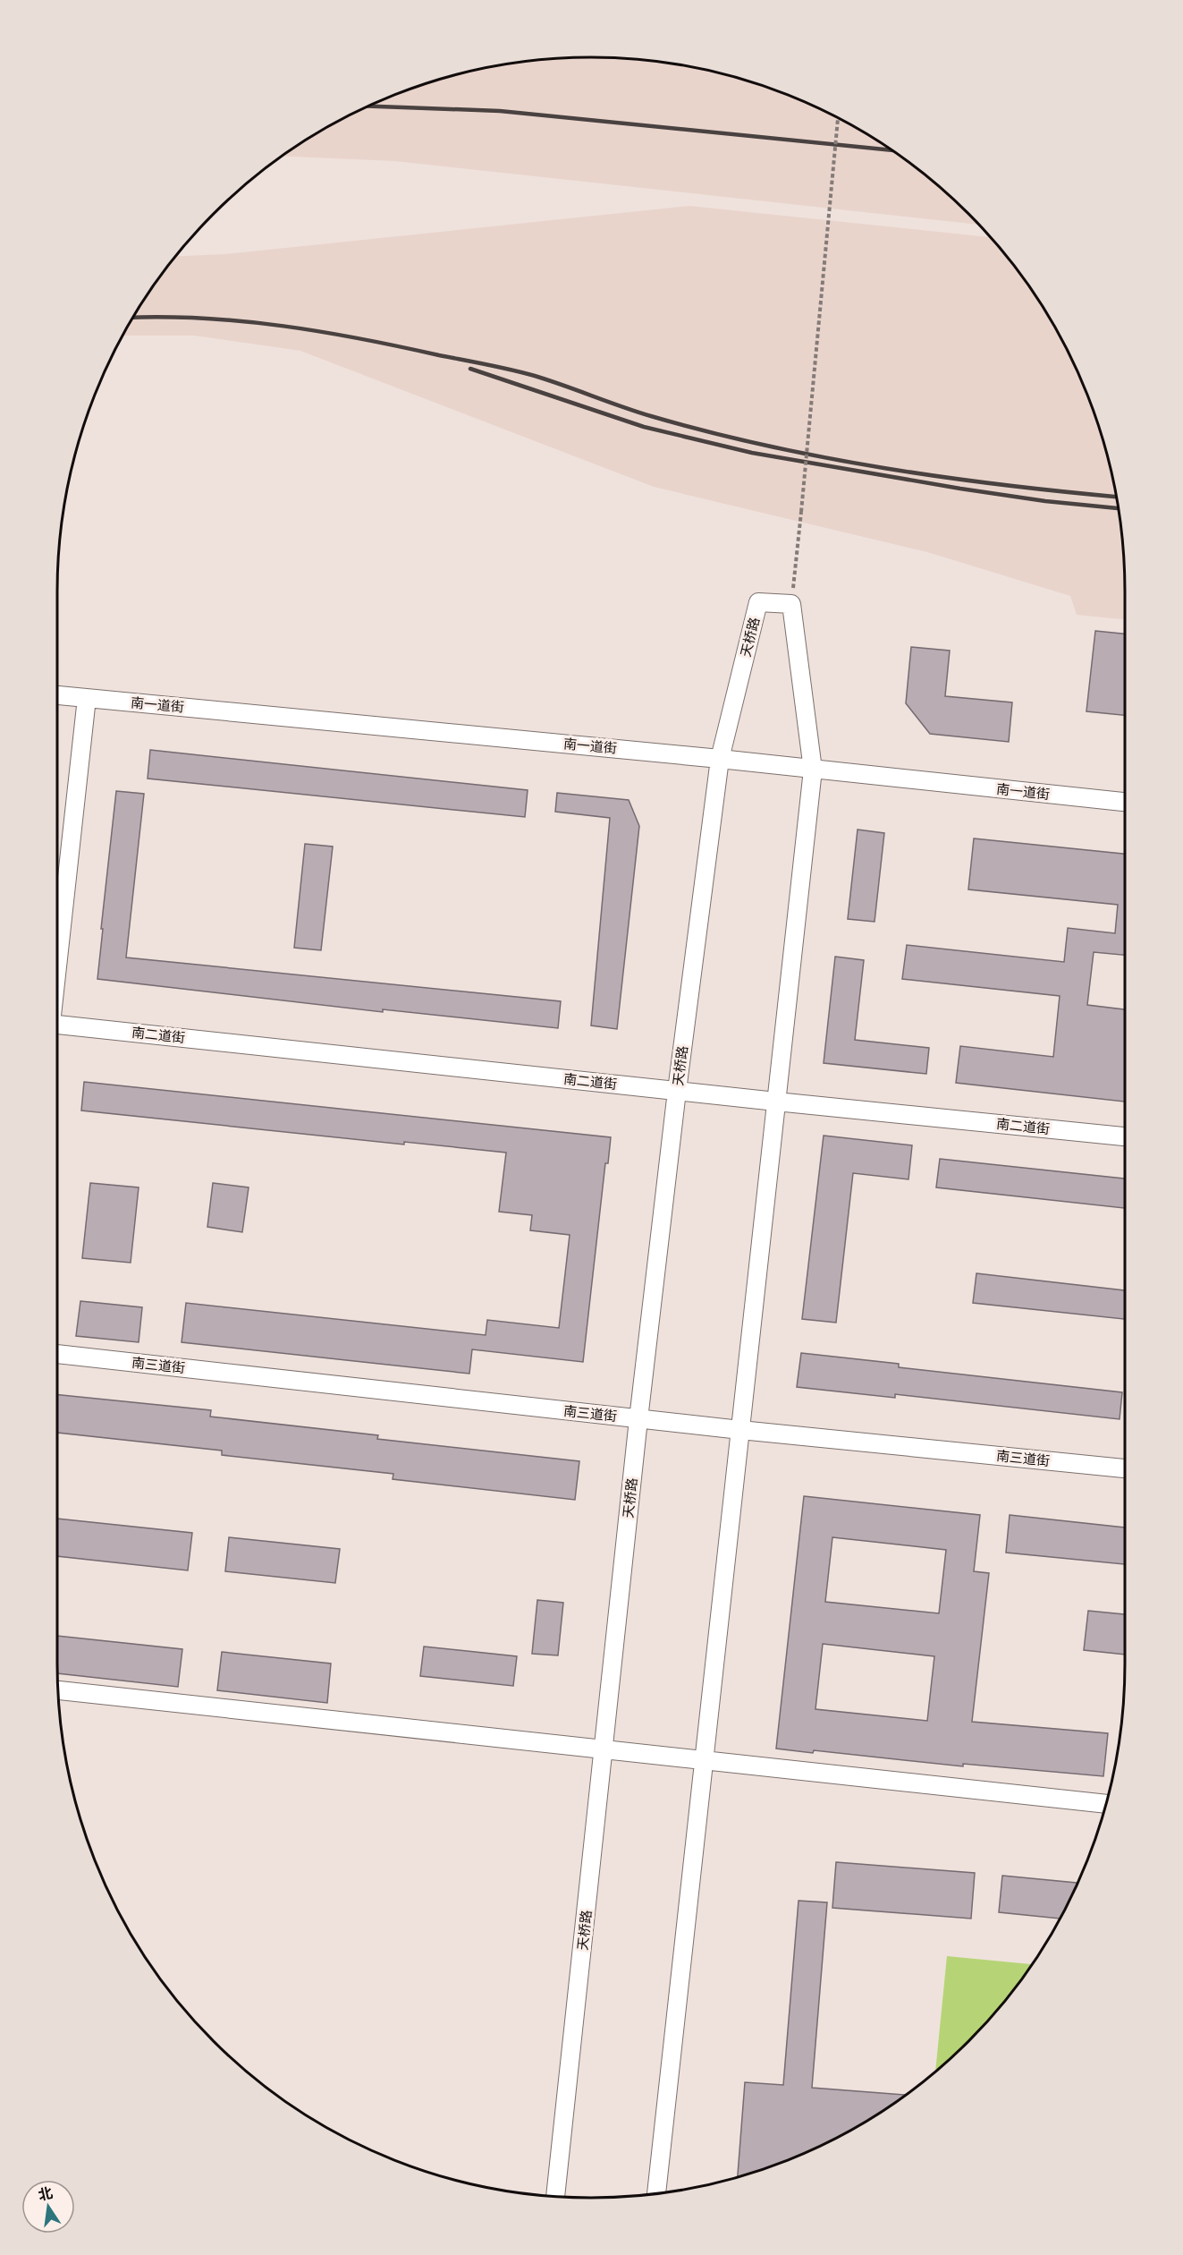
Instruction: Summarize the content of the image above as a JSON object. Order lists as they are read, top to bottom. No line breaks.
{"streets":{"street":["天桥路","南一道街","南二道街","南三道街"]},"crossings":[["天桥路","南一道街"],["天桥路","南二道街"],["天桥路","南三道街"]],"north":"top"}
